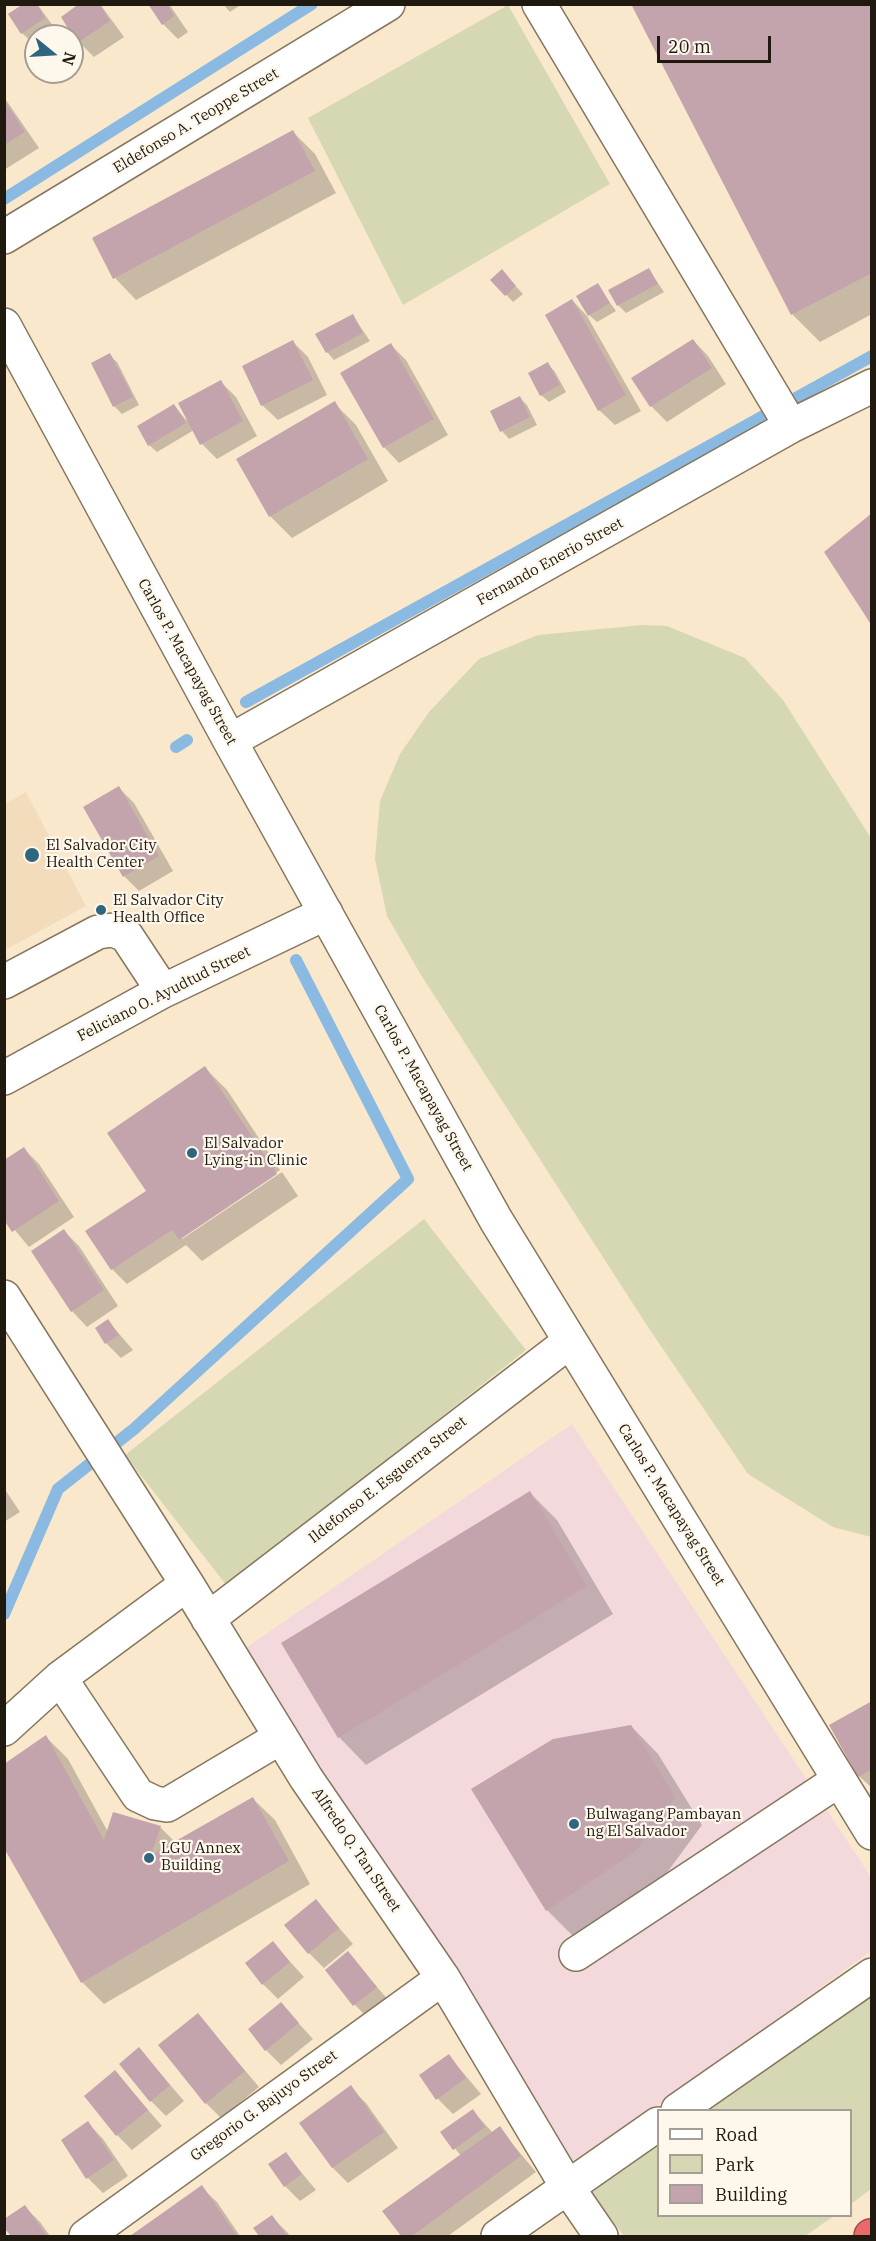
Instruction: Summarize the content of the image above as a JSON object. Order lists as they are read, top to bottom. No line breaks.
{"streets":{"street":["Eldefonso A. Teoppe Street","Fernando Enerio Street","Carlos P. Macapayag Street","Feliciano O. Ayudtud Street","Ildefonso E. Esguerra Street","Alfredo Q. Tan Street","Gregorio G. Bajuyo Street"]},"crossings":[["Fernando Enerio Street","Carlos P. Macapayag Street"],["Carlos P. Macapayag Street","Feliciano O. Ayudtud Street"],["Carlos P. Macapayag Street","Ildefonso E. Esguerra Street"],["Ildefonso E. Esguerra Street","Alfredo Q. Tan Street"],["Alfredo Q. Tan Street","Gregorio G. Bajuyo Street"]],"places":["El Salvador City Health Center","El Salvador City Health Office","El Salvador Lying-in Clinic","Bulwagang Pambayan ng El Salvador","LGU Annex Building"],"legend":["Road","Park","Building"],"scale_bar":"20 m","north":"right"}
